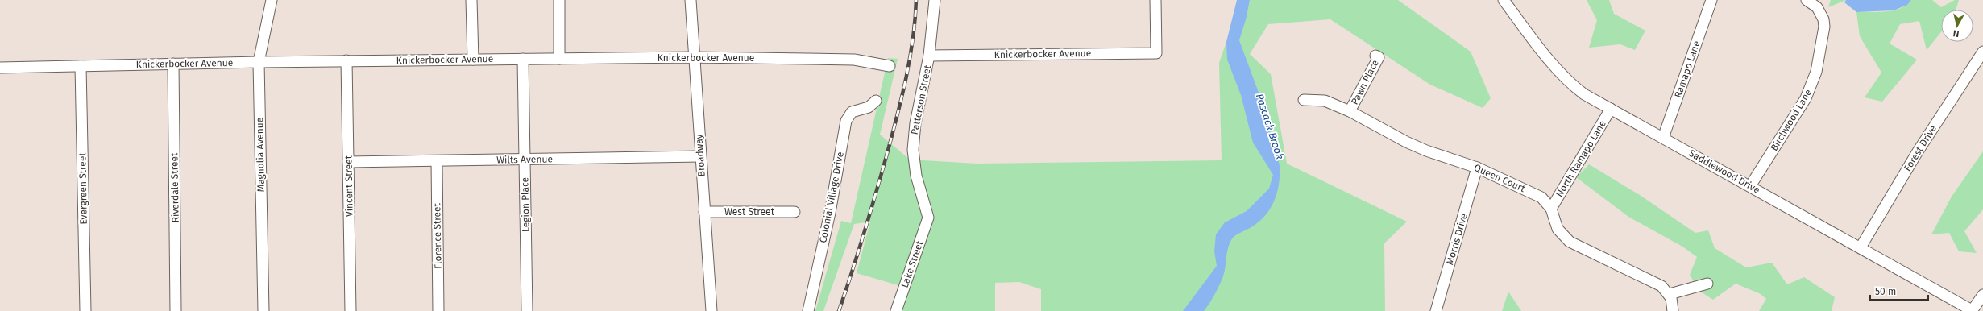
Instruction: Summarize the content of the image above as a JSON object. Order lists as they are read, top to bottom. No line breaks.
{"streets":{"street":["Knickerbocker Avenue","Ramapo Lane","Pawn Place","Patterson Street","Birchwood Lane","Forest Drive","Magnolia Avenue","Broadway","North Ramapo Lane","Wilts Avenue","Saddlewood Drive","Queen Court","Vincent Street","Riverdale Street","Evergreen Street","Colonial Village Drive","Legion Place","West Street","Florence Street","Morris Drive","Lake Street"]},"crossings":[["Knickerbocker Avenue","Patterson Street"],["Knickerbocker Avenue","Magnolia Avenue"],["Knickerbocker Avenue","Broadway"],["Knickerbocker Avenue","Vincent Street"],["Knickerbocker Avenue","Riverdale Street"],["Knickerbocker Avenue","Evergreen Street"],["Knickerbocker Avenue","Legion Place"],["Ramapo Lane","Saddlewood Drive"],["Pawn Place","Queen Court"],["Patterson Street","Lake Street"],["Birchwood Lane","Saddlewood Drive"],["Forest Drive","Saddlewood Drive"],["Broadway","Wilts Avenue"],["Broadway","West Street"],["North Ramapo Lane","Saddlewood Drive"],["North Ramapo Lane","Queen Court"],["Wilts Avenue","Vincent Street"],["Wilts Avenue","Legion Place"],["Wilts Avenue","Florence Street"],["Queen Court","Morris Drive"]],"water":["Pascack Brook"],"scale_bar":"50 m","north":"bottom"}
